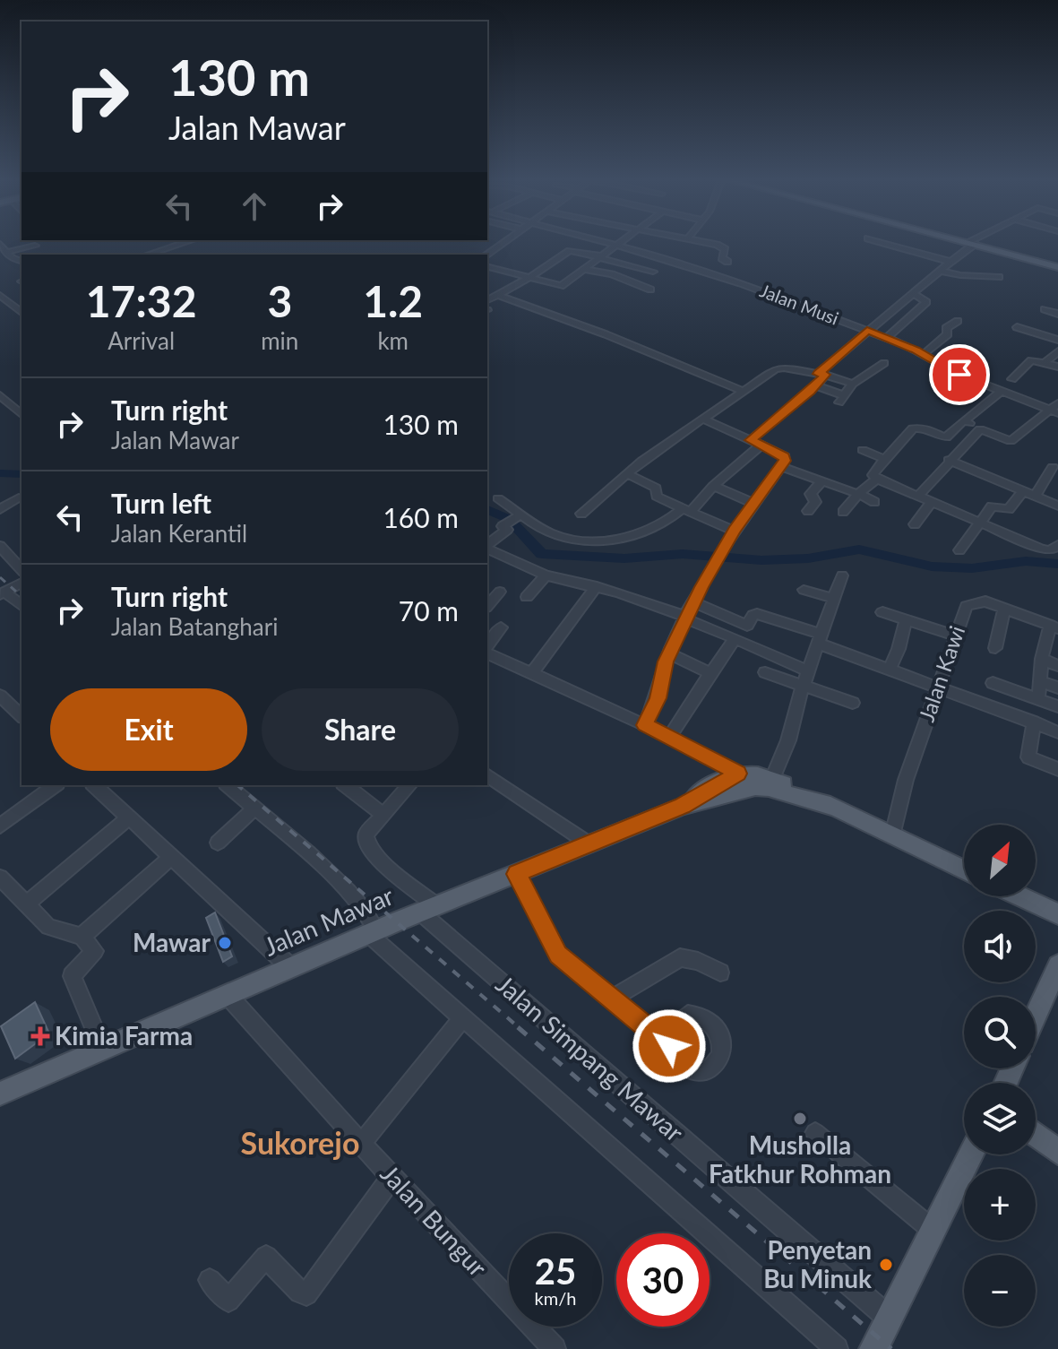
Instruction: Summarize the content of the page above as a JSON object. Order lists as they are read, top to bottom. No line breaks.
{"streets":{"main road":["Jalan Mawar"],"street":["Jalan Musi","Jalan Kawi","Jalan Simpang Mawar","Jalan Bungur"]},"crossings":[["Jalan Kawi","Jalan Mawar"],["Jalan Mawar","Jalan Simpang Mawar"],["Jalan Mawar","Jalan Bungur"]],"districts":["Sukorejo"],"places":{"other":["Mawar","Musholla Fatkhur Rohman","Penyetan Bu Minuk"],"health":["Kimia Farma"]},"north":"top right","page":{"turn":["130 m","Jalan Mawar"],"eta":["17:32","Arrival","3","min","1.2","km"],"list":[{"name":"Turn right","note":"Jalan Mawar","value":"130 m"},{"name":"Turn left","note":"Jalan Kerantil","value":"160 m"},{"name":"Turn right","note":"Jalan Batanghari","value":"70 m"}],"buttons":["Exit","Share"],"map_buttons":["+","−"],"speed":"25 km/h","limit":"30"}}
